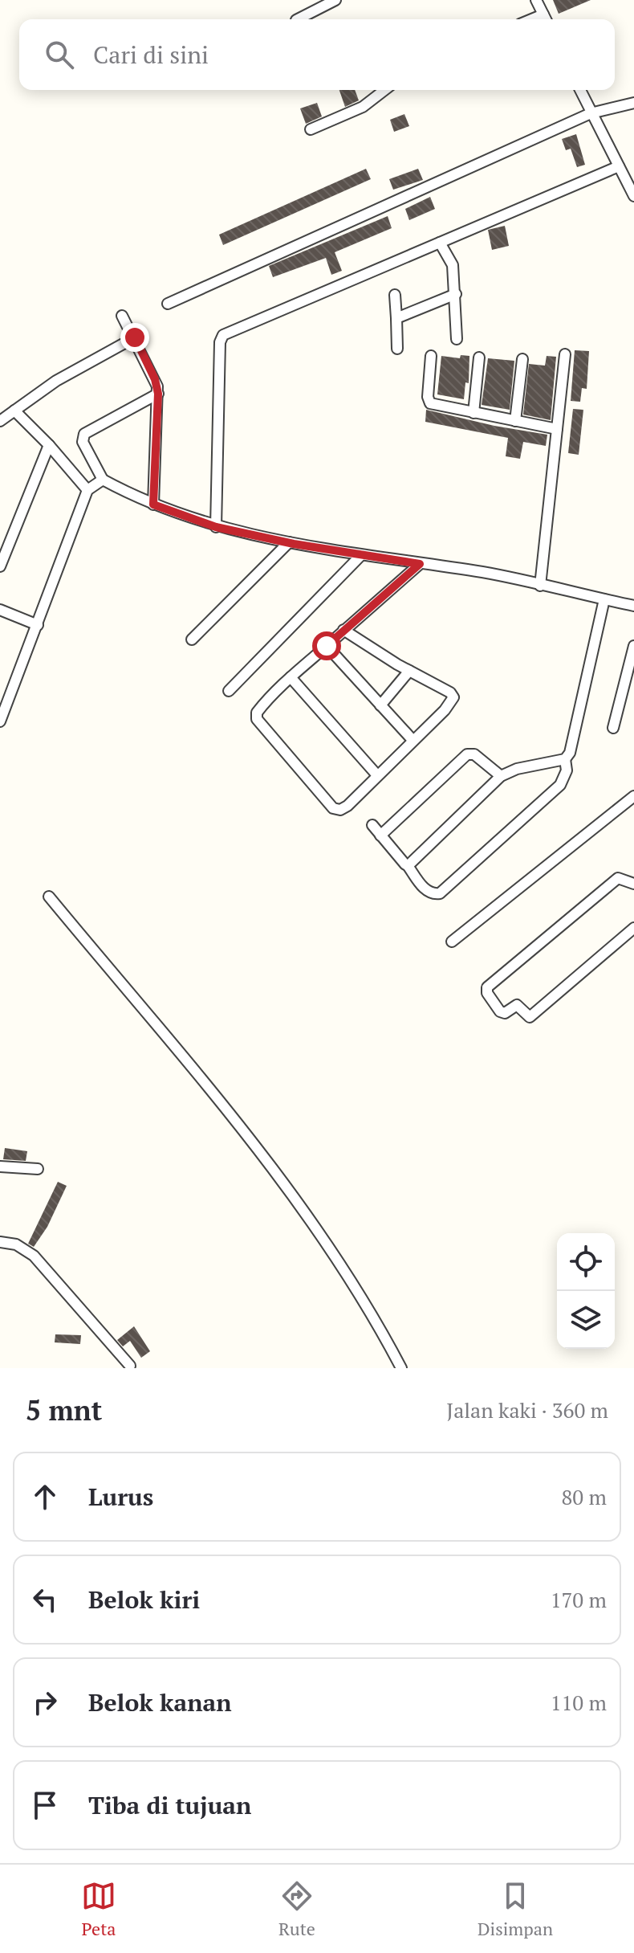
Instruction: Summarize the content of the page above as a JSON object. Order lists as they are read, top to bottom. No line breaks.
{"page":{"search":"Cari di sini","heading":["5 mnt","Jalan kaki · 360 m"],"list":[["Lurus","80 m"],["Belok kiri","170 m"],["Belok kanan","110 m"],"Tiba di tujuan"],"nav":["Peta","Rute","Disimpan"]}}
